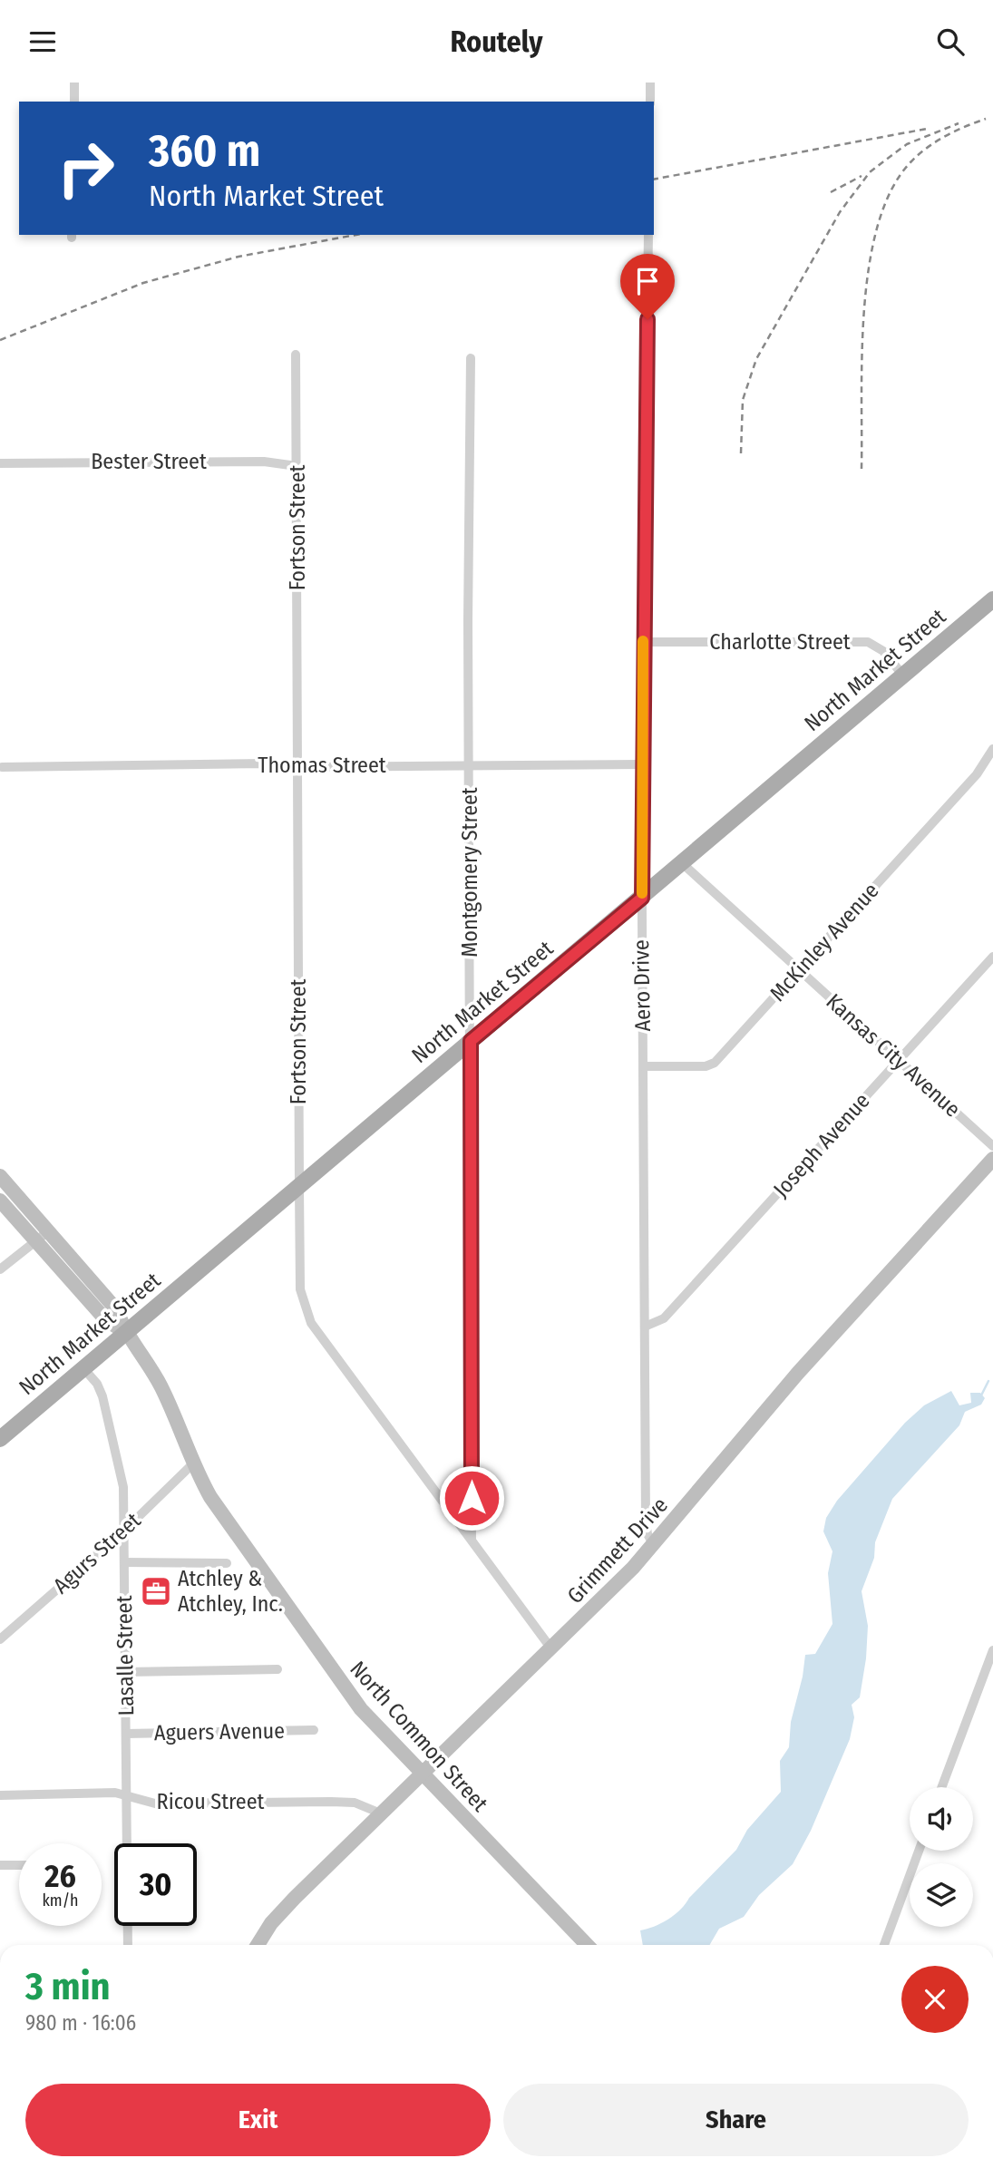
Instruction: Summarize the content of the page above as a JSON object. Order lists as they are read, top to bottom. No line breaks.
{"streets":{"main road":["North Market Street","Grimmett Drive","North Common Street"],"street":["Bester Street","Fortson Street","Charlotte Street","Thomas Street","Montgomery Street","McKinley Avenue","Aero Drive","Kansas City Avenue","Joseph Avenue","Agurs Street","Lasalle Street","Aguers Avenue","Ricou Street"]},"crossings":[["Bester Street","Fortson Street"],["Fortson Street","North Market Street"],["Fortson Street","Thomas Street"],["Fortson Street","Montgomery Street"],["Fortson Street","Grimmett Drive"],["Charlotte Street","North Market Street"],["Charlotte Street","Aero Drive"],["North Market Street","Montgomery Street"],["North Market Street","Aero Drive"],["North Market Street","Kansas City Avenue"],["North Market Street","Lasalle Street"],["North Market Street","North Common Street"],["Thomas Street","Montgomery Street"],["Thomas Street","Aero Drive"],["McKinley Avenue","Aero Drive"],["McKinley Avenue","Kansas City Avenue"],["Aero Drive","Joseph Avenue"],["Aero Drive","Grimmett Drive"],["Kansas City Avenue","Joseph Avenue"],["Grimmett Drive","North Common Street"],["Grimmett Drive","Ricou Street"],["Agurs Street","Lasalle Street"],["Agurs Street","North Common Street"],["Lasalle Street","Aguers Avenue"],["Lasalle Street","Ricou Street"]],"places":{"office":["Atchley & Atchley, Inc."]},"page":{"header":"Routely","turn":["360 m","North Market Street"],"speed":"26 km/h","limit":"30","heading":["3 min","980 m · 16:06"],"buttons":["Exit","Share"]}}
